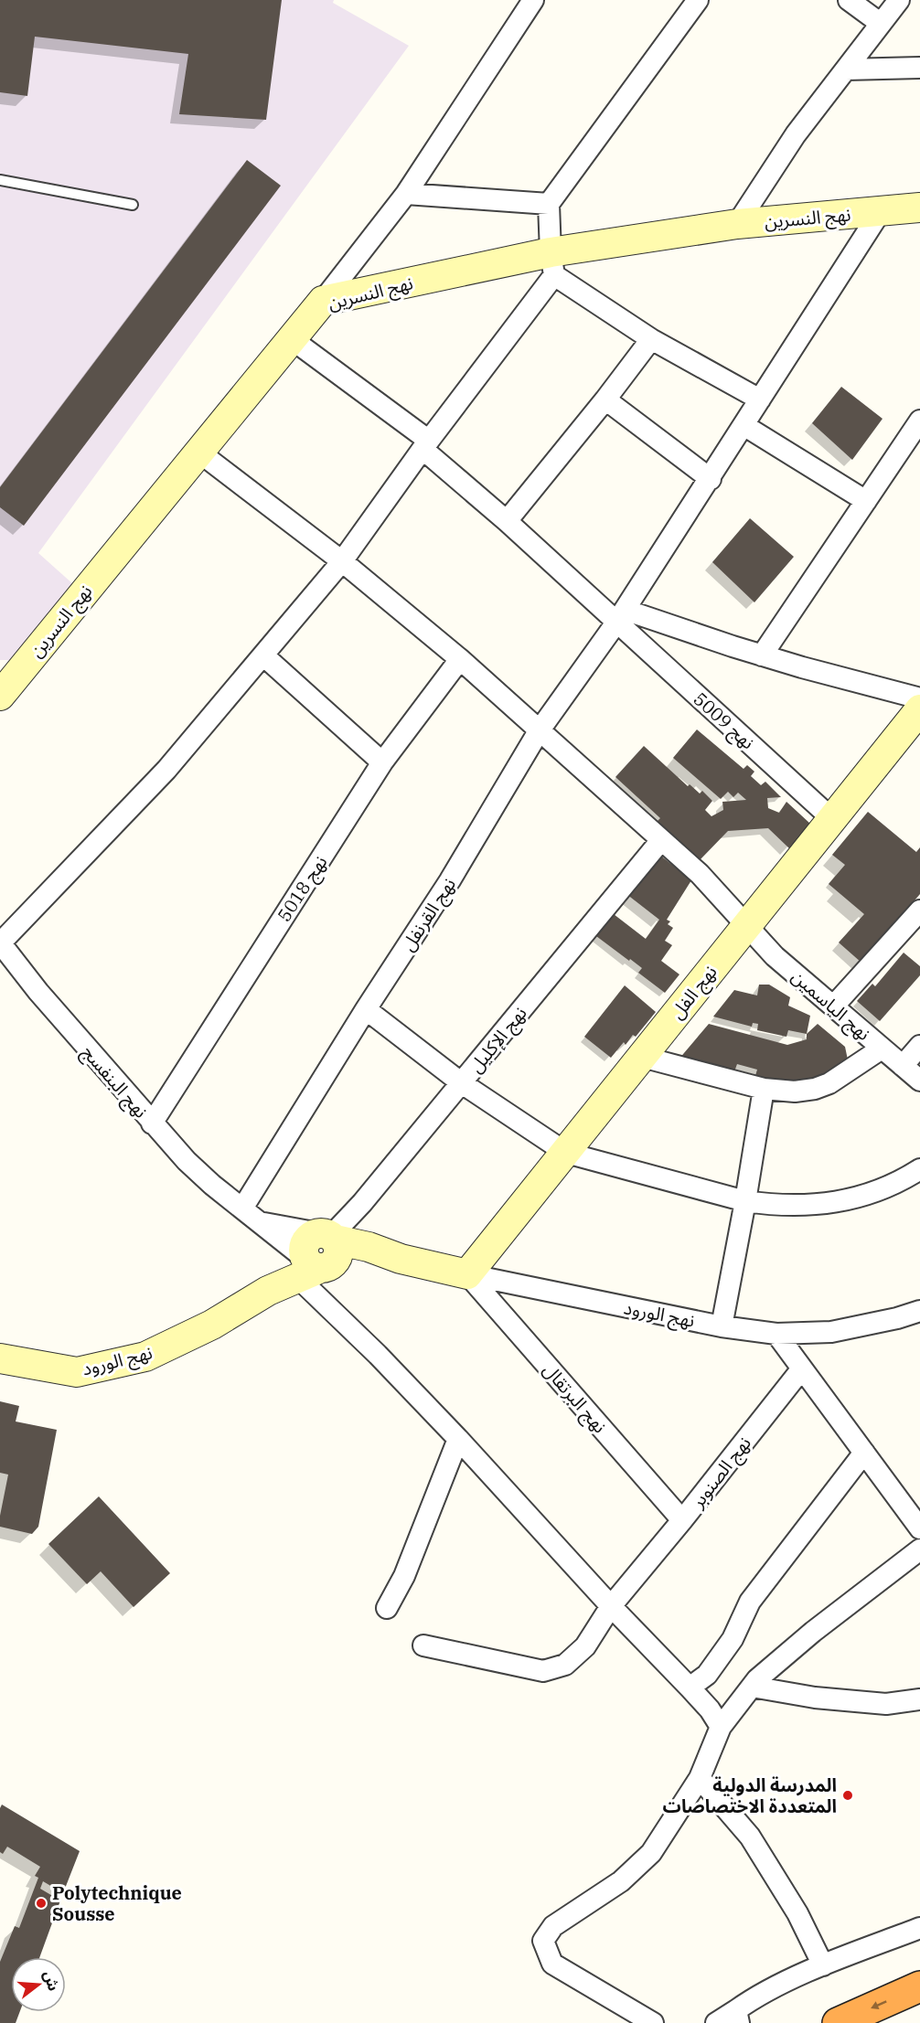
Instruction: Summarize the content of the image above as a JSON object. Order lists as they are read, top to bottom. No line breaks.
{"streets":{"street":["نهج النسرين","نهج 5009","نهج 5018","نهج القرنفل","نهج الفل","نهج الياسمين","نهج الإكليل","نهج البنفسج","نهج الورود","نهج البرتقال","نهج الصنوبر"]},"crossings":[["نهج النسرين","نهج 5009"],["نهج النسرين","نهج القرنفل"],["نهج النسرين","نهج الياسمين"],["نهج 5009","نهج القرنفل"],["نهج 5009","نهج الفل"],["نهج 5018","نهج الياسمين"],["نهج 5018","نهج البنفسج"],["نهج القرنفل","نهج الياسمين"],["نهج القرنفل","نهج البنفسج"],["نهج الفل","نهج الياسمين"],["نهج الفل","نهج الورود"],["نهج الفل","نهج البرتقال"],["نهج الياسمين","نهج الإكليل"],["نهج الإكليل","نهج البنفسج"],["نهج الإكليل","نهج الورود"],["نهج البنفسج","نهج الورود"],["نهج البنفسج","نهج الصنوبر"],["نهج الورود","نهج البرتقال"],["نهج البرتقال","نهج الصنوبر"]],"places":["المدرسة الدولية المتعددة الاختصاصات","Polytechnique Sousse"],"north":"right"}
